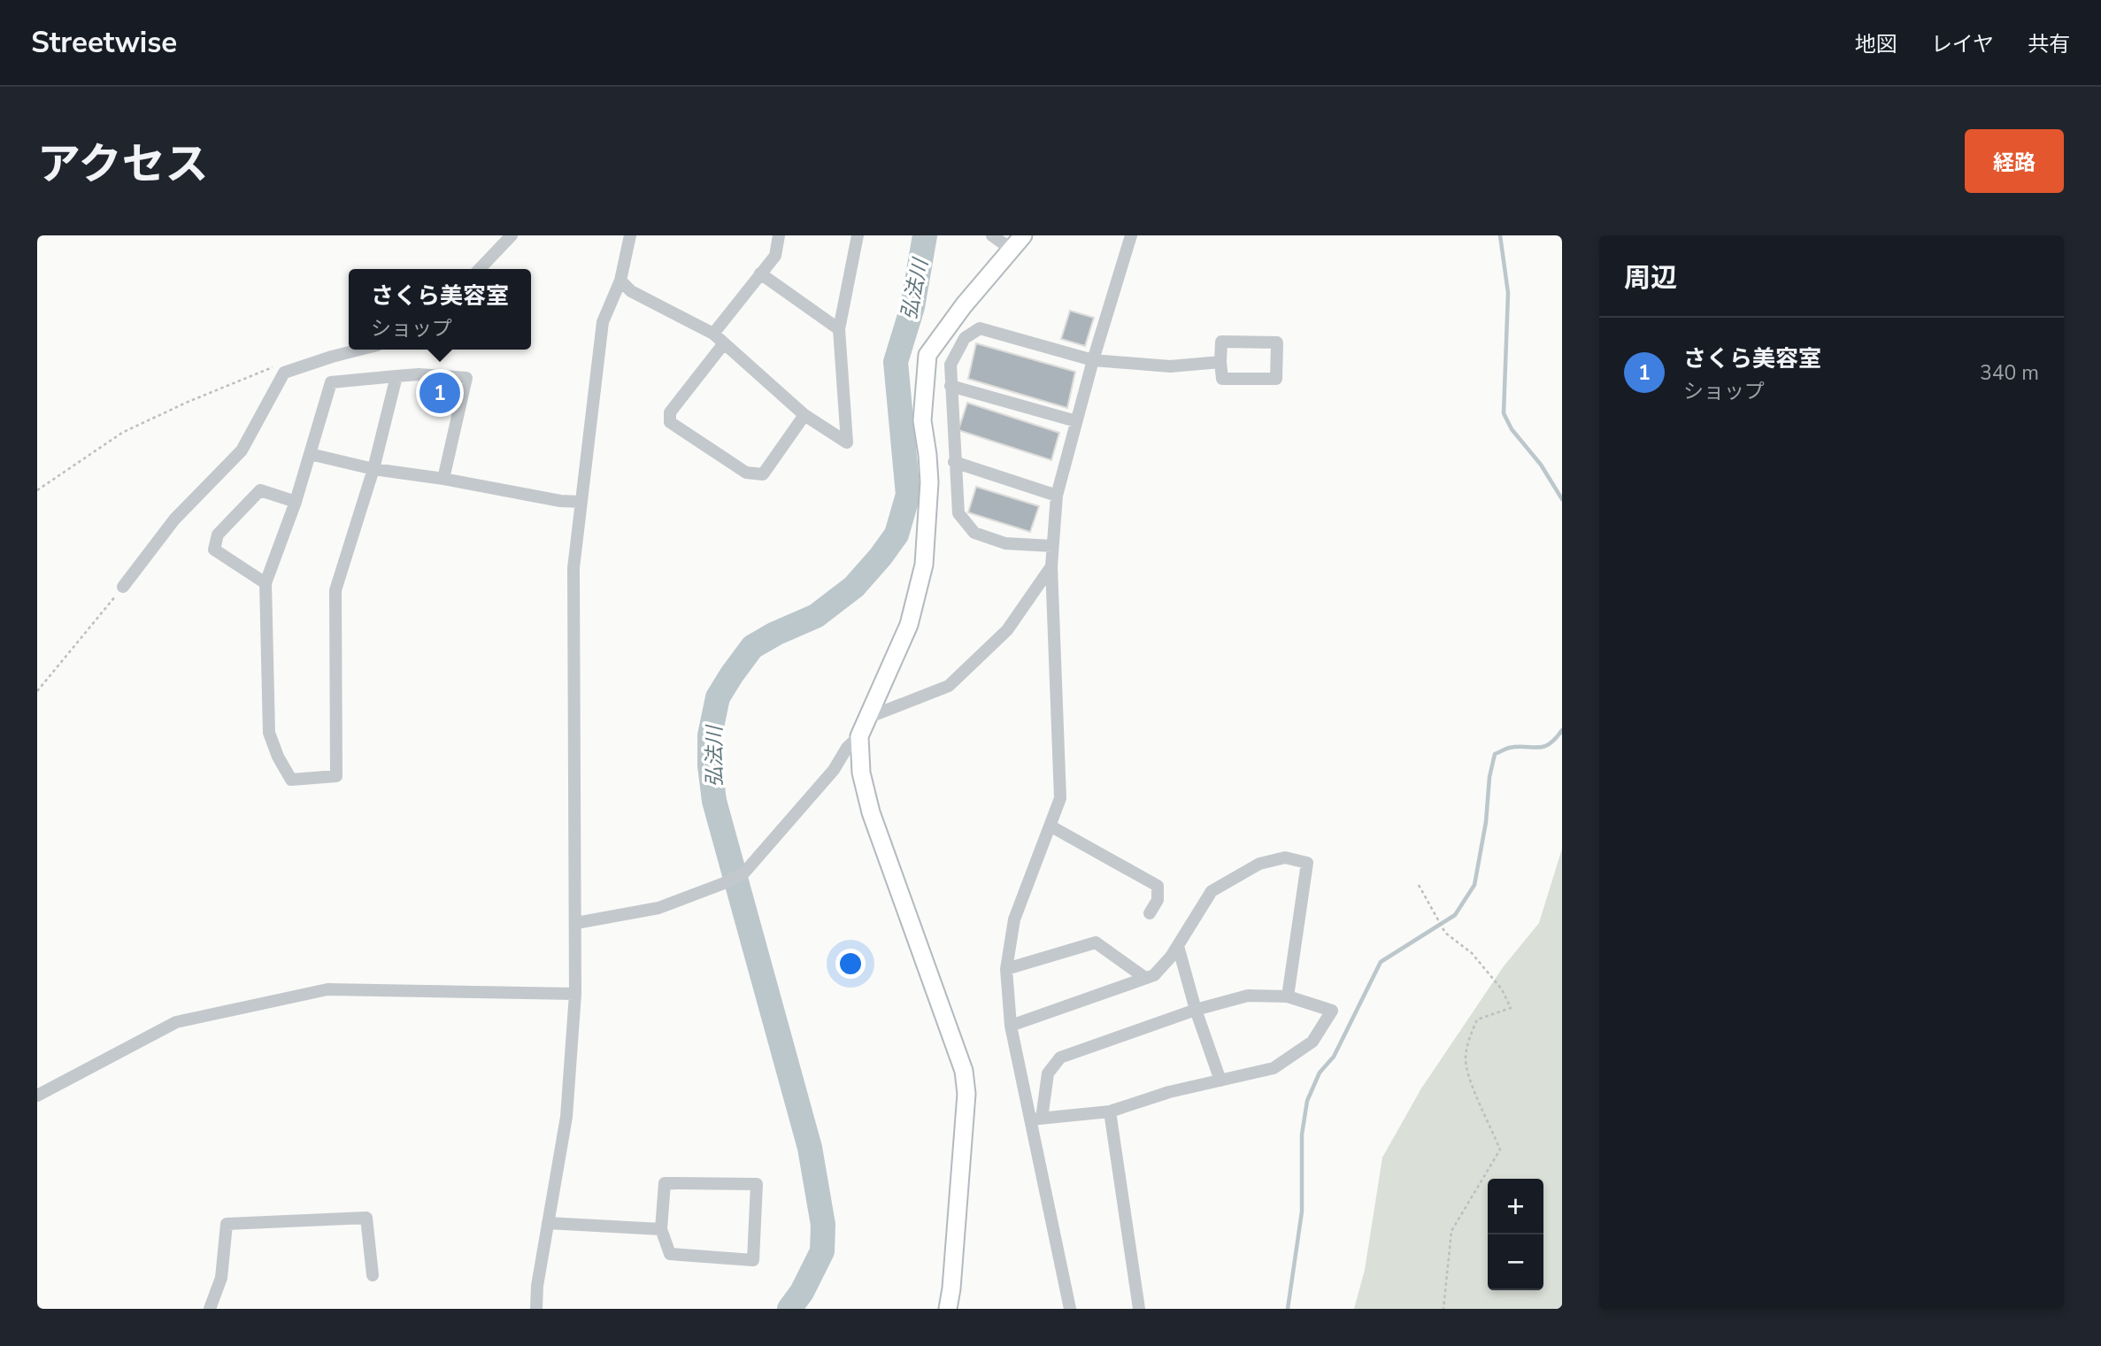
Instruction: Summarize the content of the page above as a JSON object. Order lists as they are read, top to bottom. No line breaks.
{"water":["弘法川"],"page":{"header":"Streetwise","nav":["地図","レイヤ","共有"],"title":"アクセス","buttons":"経路","heading":"周辺","popup":["さくら美容室","ショップ"],"list":[{"mark":"1","name":"さくら美容室","note":"ショップ","value":"340 m"}],"pins":"1","map_buttons":["+","−"]}}
